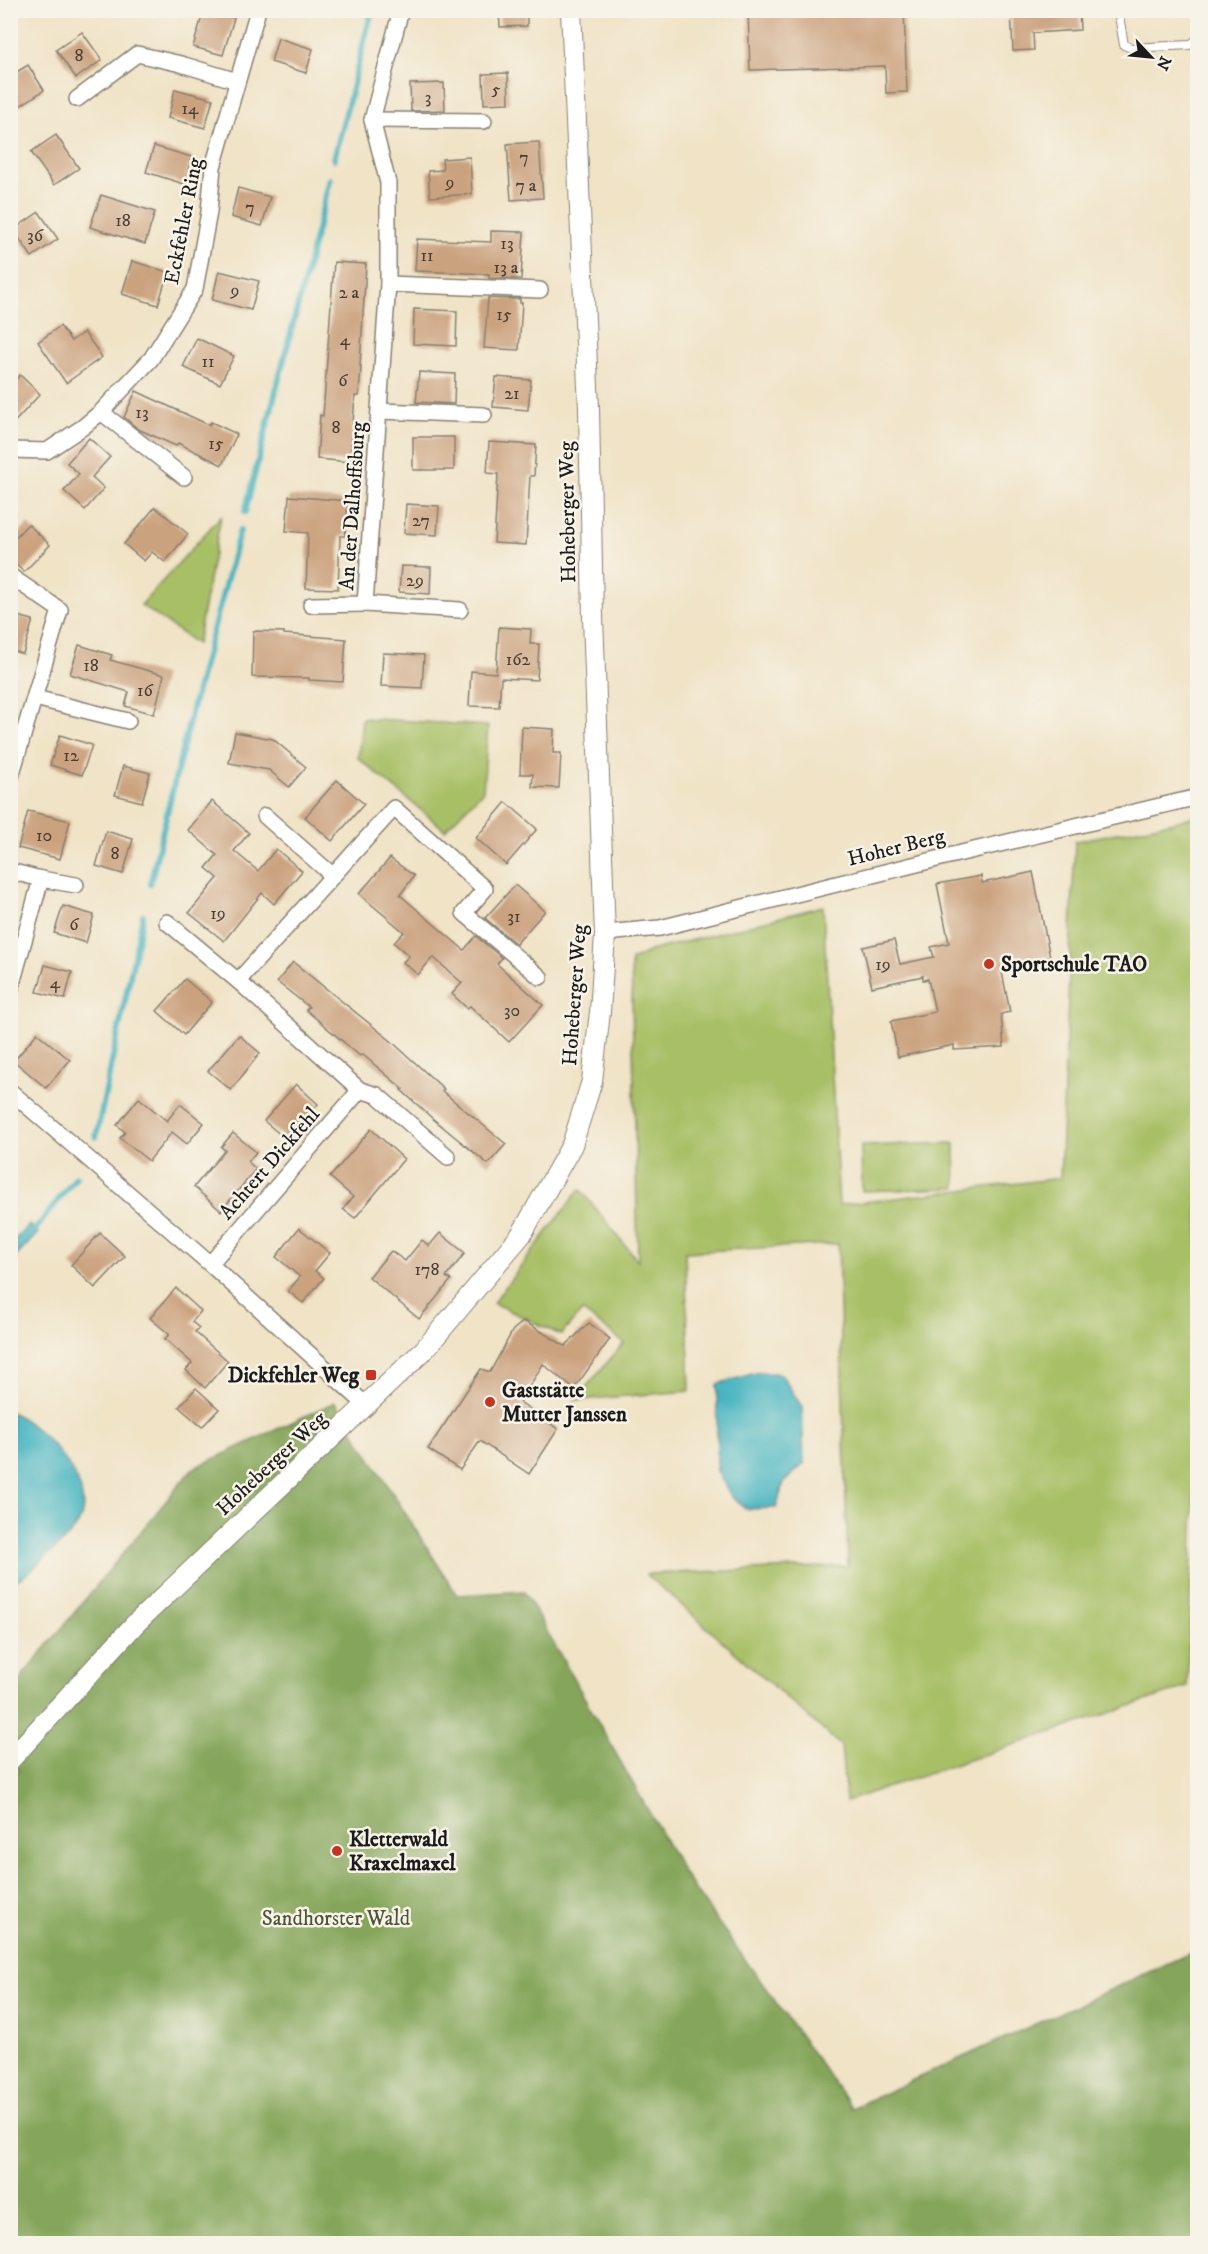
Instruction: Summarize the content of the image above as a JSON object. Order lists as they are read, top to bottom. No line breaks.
{"streets":{"street":["Eckfehler Ring","An der Dalhoffsburg","Hoheberger Weg","Hoher Berg","Achtert Dickfehl"]},"crossings":[["Hoheberger Weg","Hoher Berg"]],"parks":["Sandhorster Wald"],"places":{"other":["Sportschule TAO","Gaststätte Mutter Janssen","Kletterwald Kraxelmaxel"],"transit":["Dickfehler Weg"]},"house_numbers":["8","5","3","14","7","9","7 a","7","18","36","13","11","13 a","9","2 a","15","4","11","6","21","13","8","15","27","29","162","18","16","12","10","8","19","31","6","19","4","30","178"],"north":"bottom right"}
